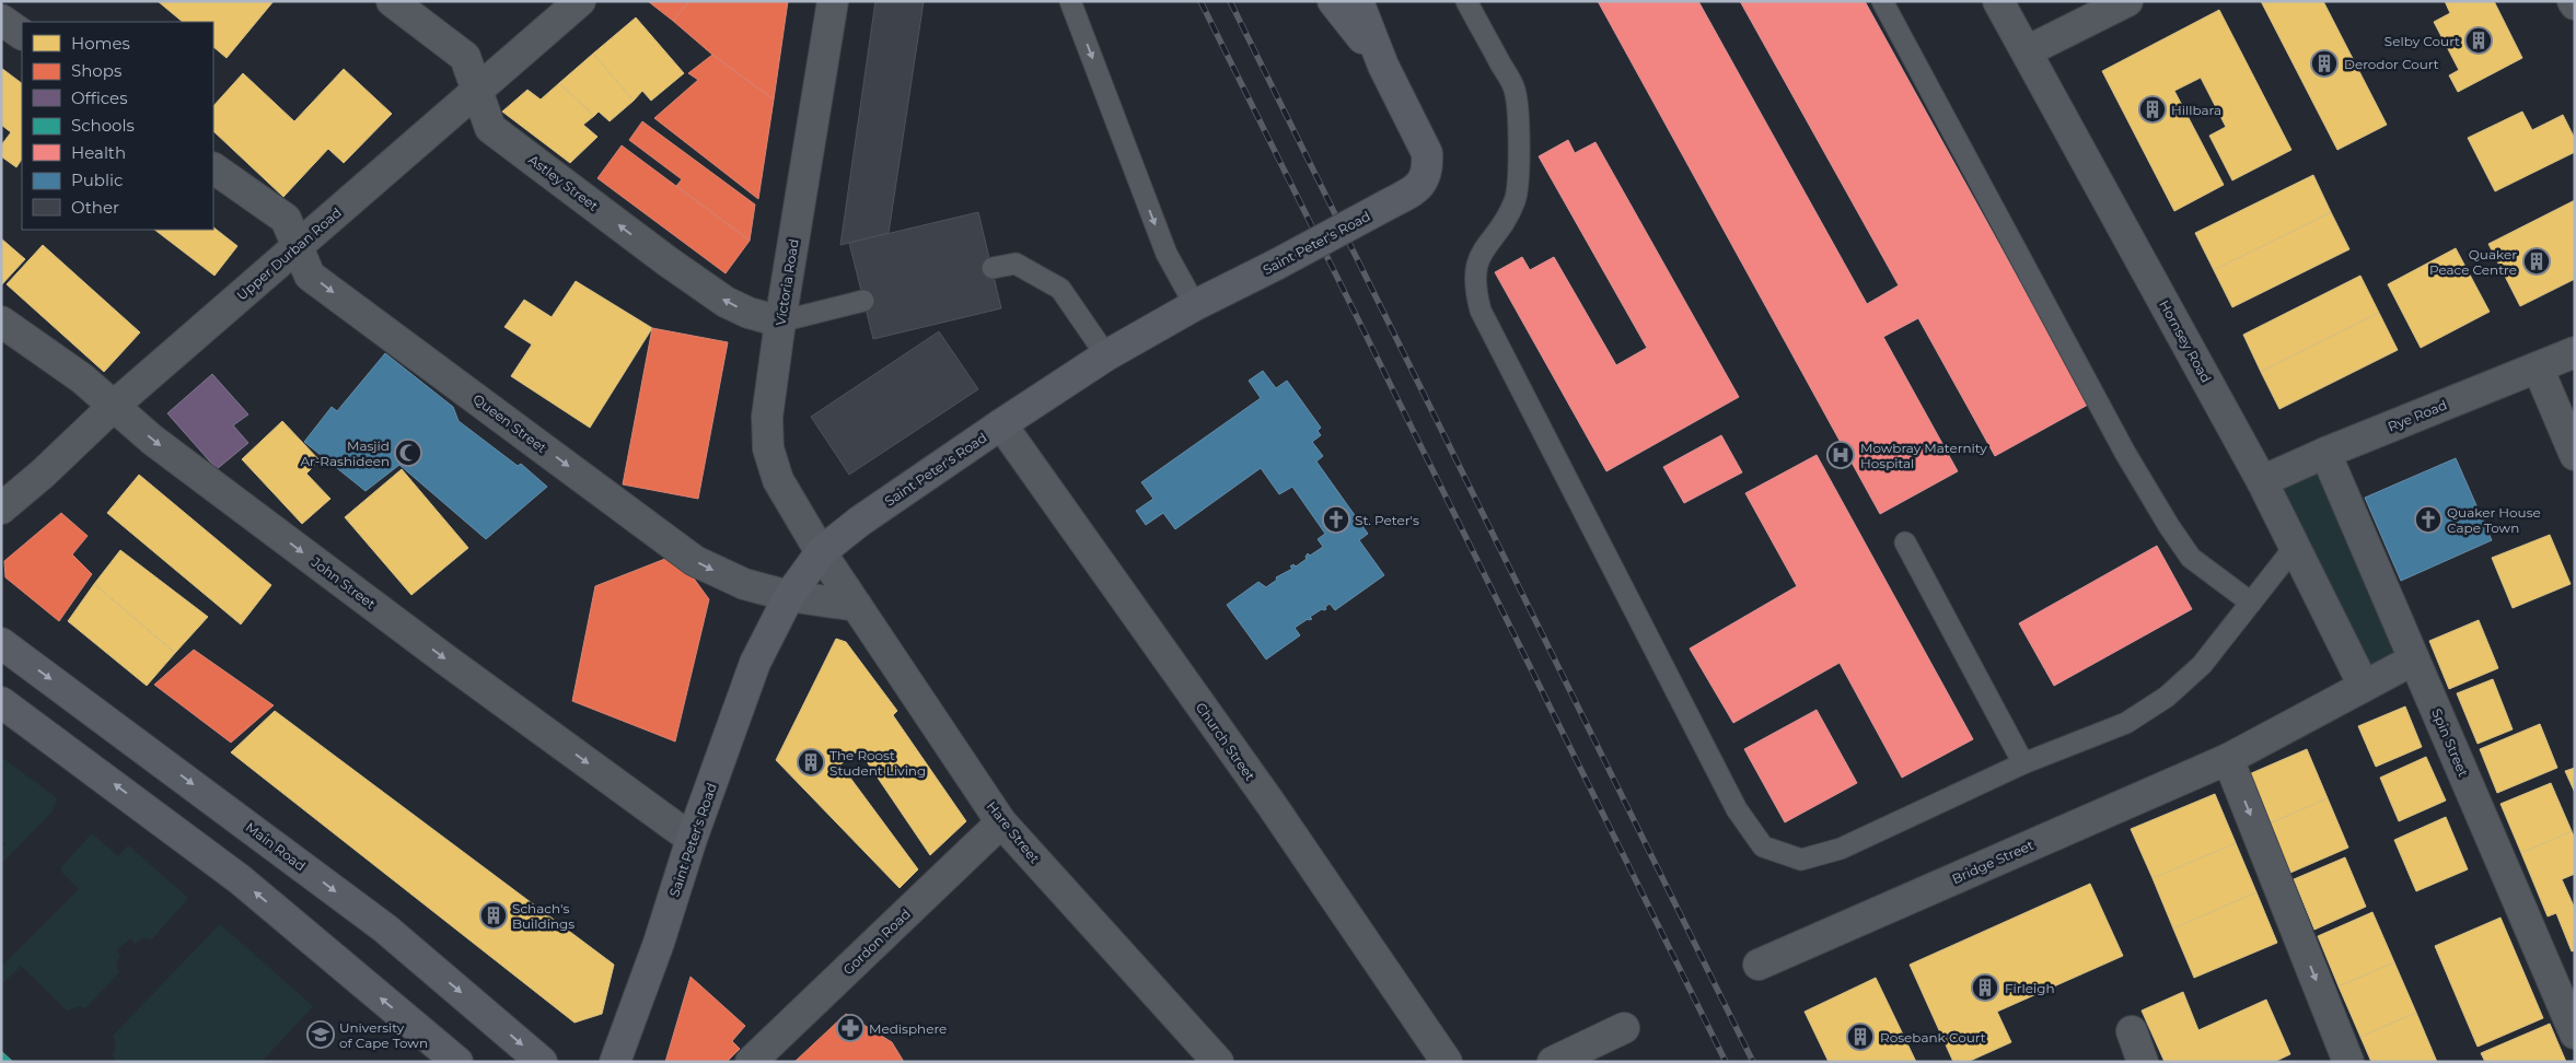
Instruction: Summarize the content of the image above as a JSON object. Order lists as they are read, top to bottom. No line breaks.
{"streets":{"main road":["Saint Peter's Road","Main Road"],"street":["Astley Street","Upper Durban Road","Victoria Road","Hornsey Road","Rye Road","Queen Street","John Street","Church Street","Spin Street","Hare Street","Bridge Street","Gordon Road"]},"crossings":[["Astley Street","Upper Durban Road"],["Astley Street","Victoria Road"],["Saint Peter's Road","Victoria Road"],["Saint Peter's Road","Queen Street"],["Saint Peter's Road","John Street"],["Saint Peter's Road","Church Street"],["Saint Peter's Road","Hare Street"],["Upper Durban Road","Queen Street"],["Upper Durban Road","John Street"],["Victoria Road","Hare Street"],["Hornsey Road","Rye Road"],["Hornsey Road","Bridge Street"],["Rye Road","Spin Street"],["Queen Street","Hare Street"],["Spin Street","Bridge Street"],["Hare Street","Gordon Road"]],"one_way":["Astley Street","Queen Street","John Street"],"places":{"building":["Selby Court","Derodor Court","Hillbara","Quaker Peace Centre","The Roost Student Living","Schach's Buildings","Firleigh","Rosebank Court"],"mosque":["Masjid Ar-Rashideen"],"hospital":["Mowbray Maternity Hospital"],"church":["St. Peter's","Quaker House Cape Town"],"pharmacy":["Medisphere"],"school or university":["University of Cape Town"]},"legend":["Homes","Shops","Offices","Schools","Health","Public","Other"]}
